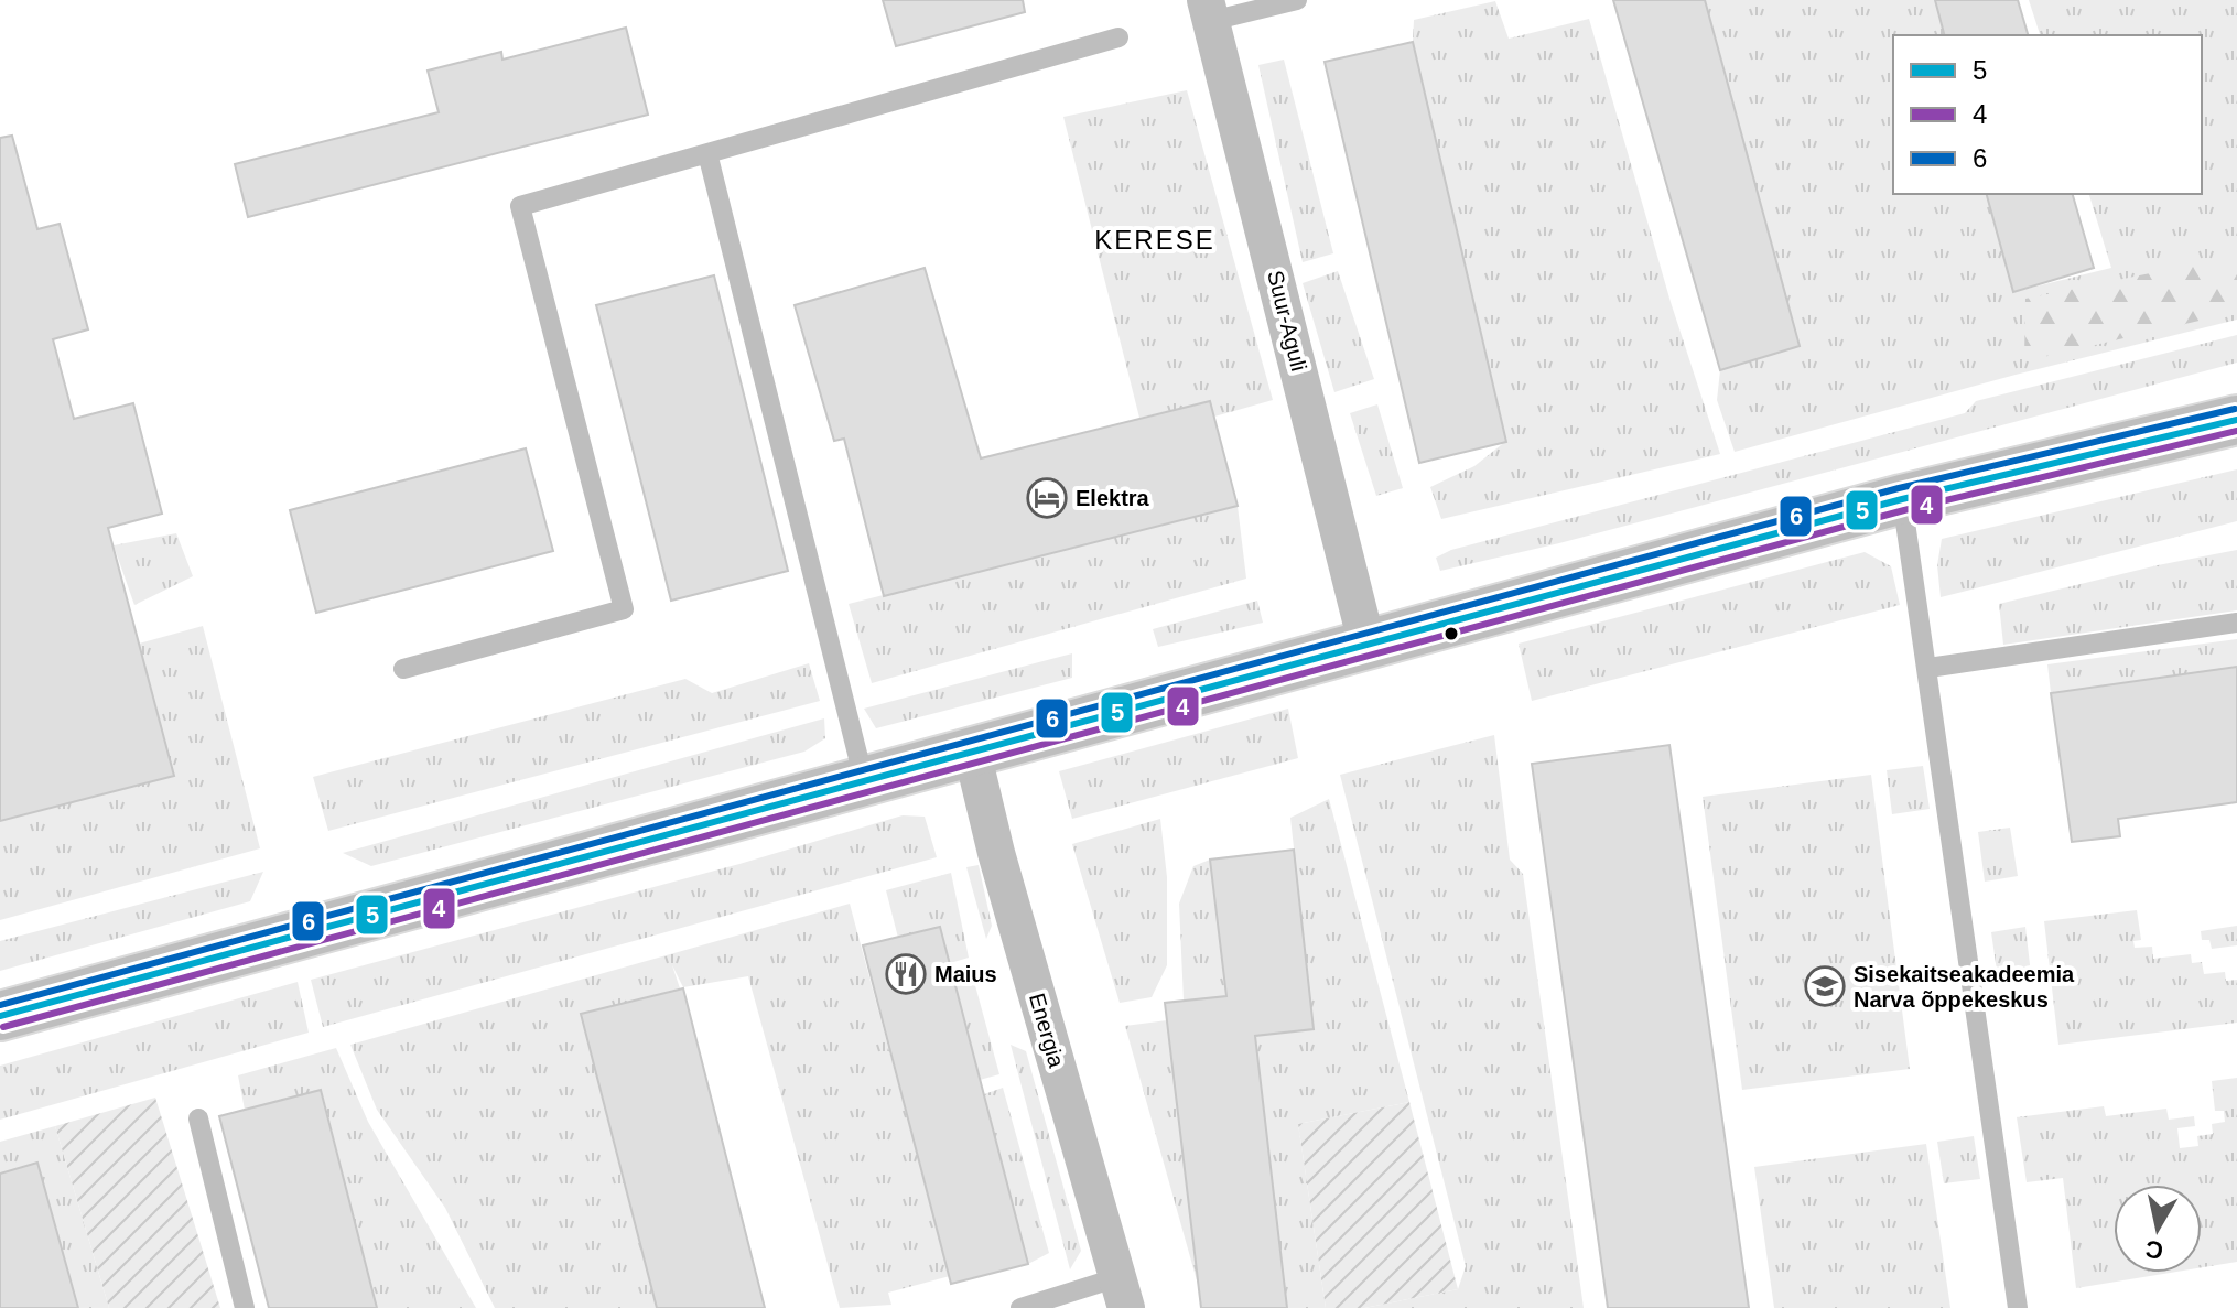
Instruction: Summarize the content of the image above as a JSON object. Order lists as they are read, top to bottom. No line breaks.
{"streets":{"street":["Suur-Aguli","Energia"]},"districts":["KERESE"],"places":{"hotel":["Elektra"],"restaurant":["Maius"],"school or university":["Sisekaitseakadeemia Narva õppekeskus"]},"lines":["transit line 6","transit line 5","transit line 4"],"legend":["5","4","6"],"north":"bottom"}
